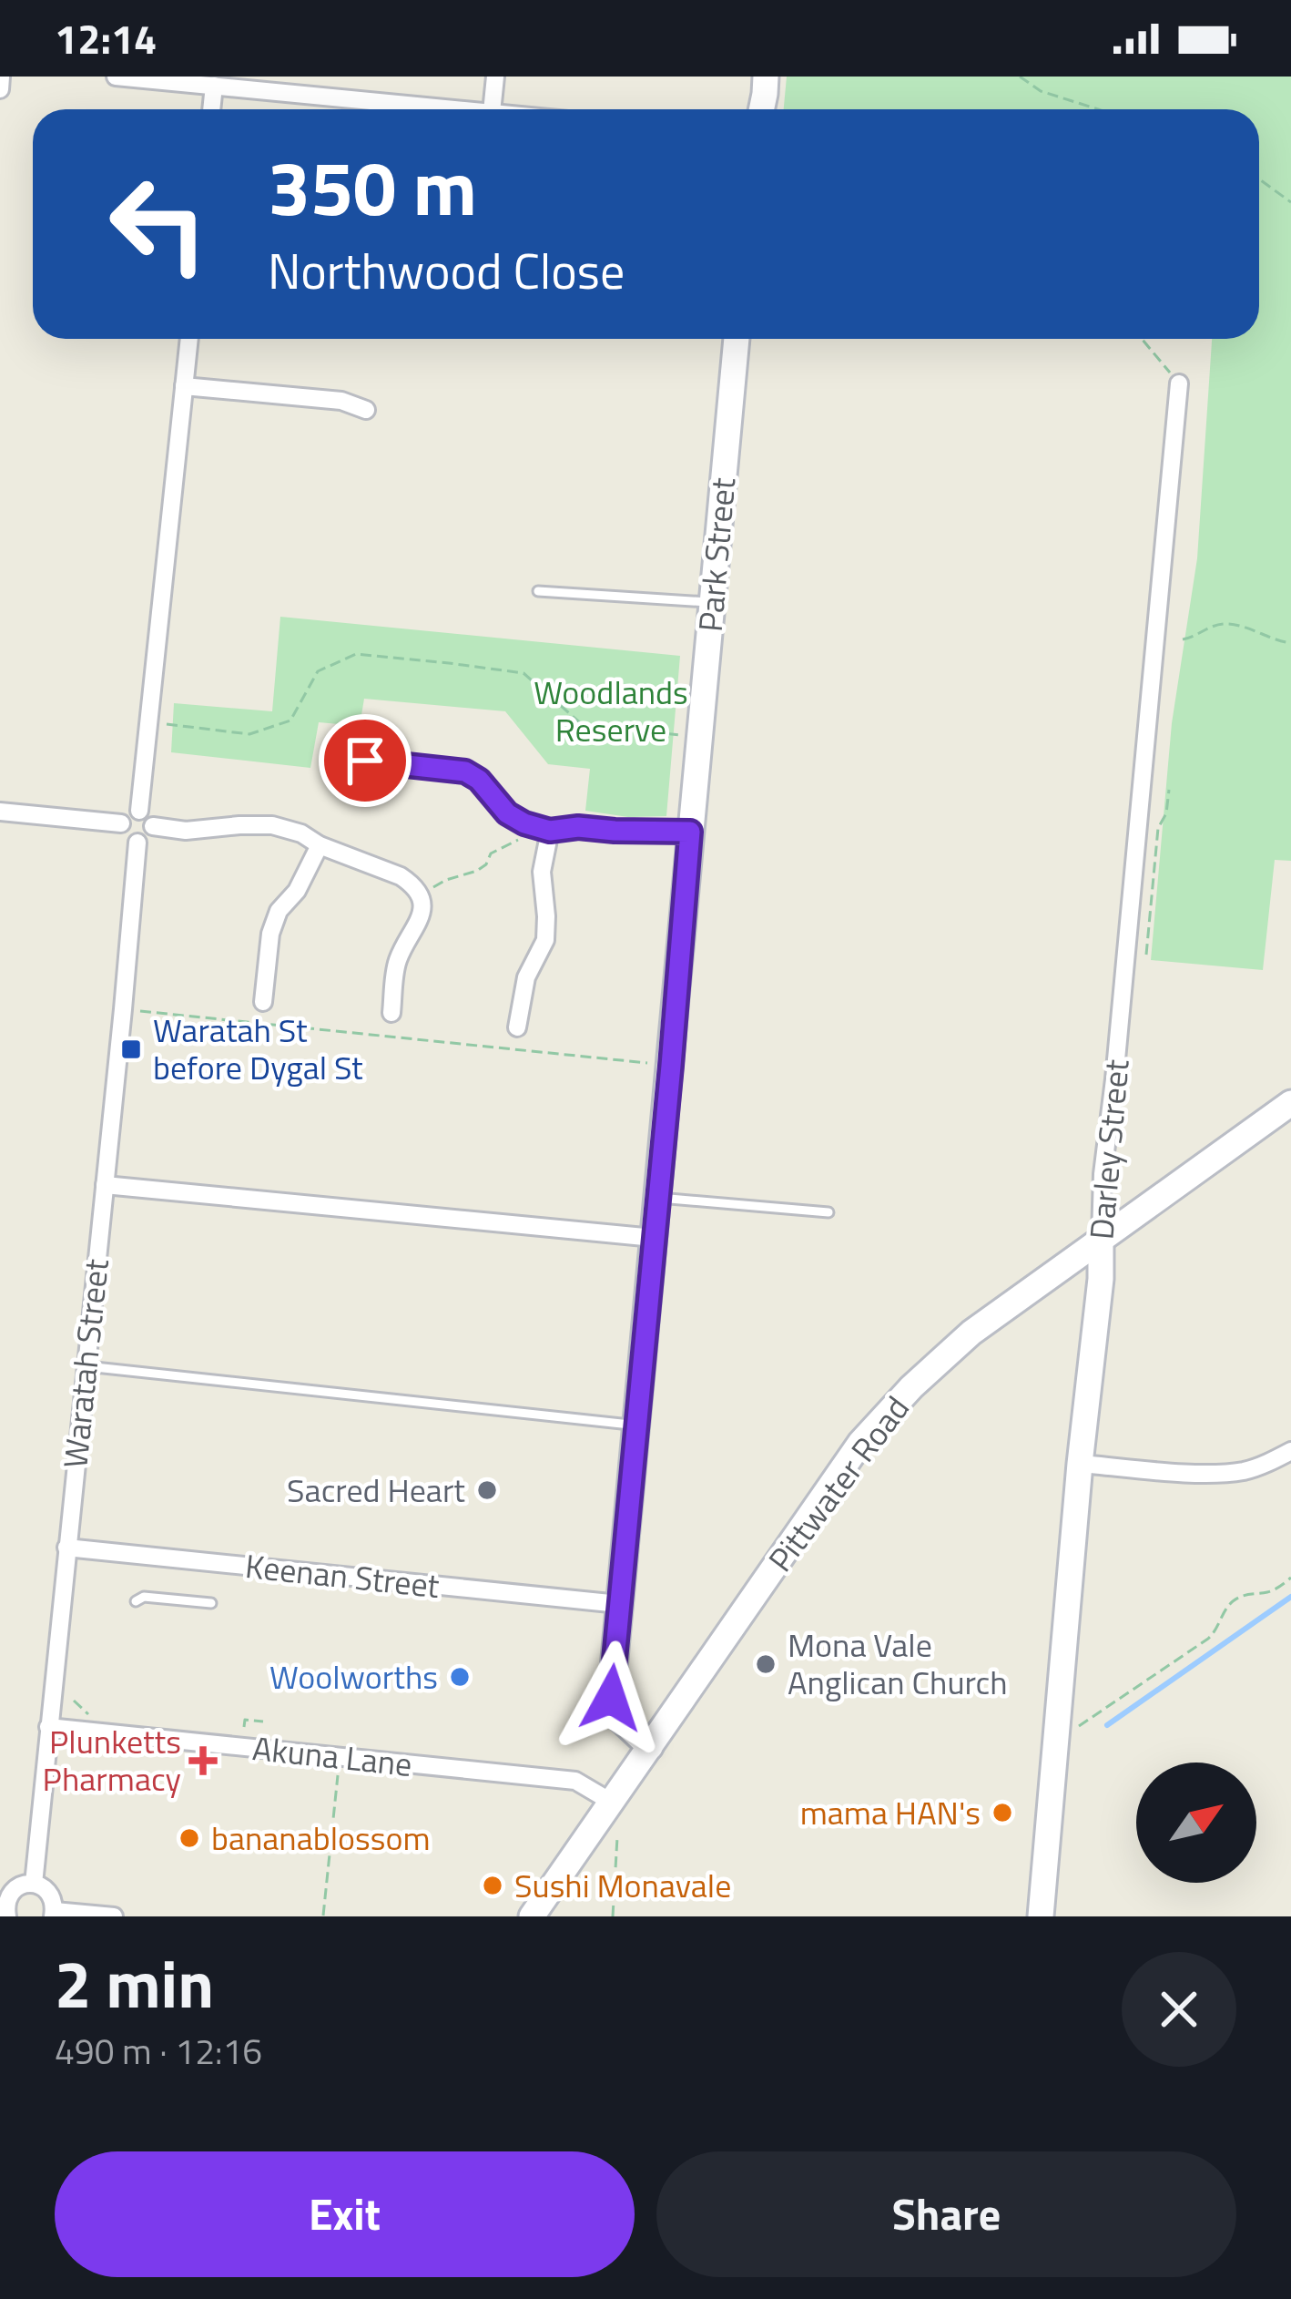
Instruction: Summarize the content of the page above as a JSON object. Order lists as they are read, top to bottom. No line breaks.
{"streets":{"main road":["Park Street","Darley Street","Pittwater Road"],"street":["Waratah Street","Keenan Street","Akuna Lane"]},"crossings":[["Park Street","Pittwater Road"],["Park Street","Keenan Street"],["Darley Street","Pittwater Road"],["Waratah Street","Keenan Street"],["Waratah Street","Akuna Lane"],["Pittwater Road","Akuna Lane"]],"parks":["Woodlands Reserve"],"places":{"transit":["Waratah St before Dygal St"],"other":["Sacred Heart","Mona Vale Anglican Church","Woolworths","mama HAN's","bananablossom","Sushi Monavale"],"health":["Plunketts Pharmacy"]},"north":"top right","page":{"status":"12:14","turn":["350 m","Northwood Close"],"heading":["2 min","490 m · 12:16"],"buttons":["Exit","Share"]}}
